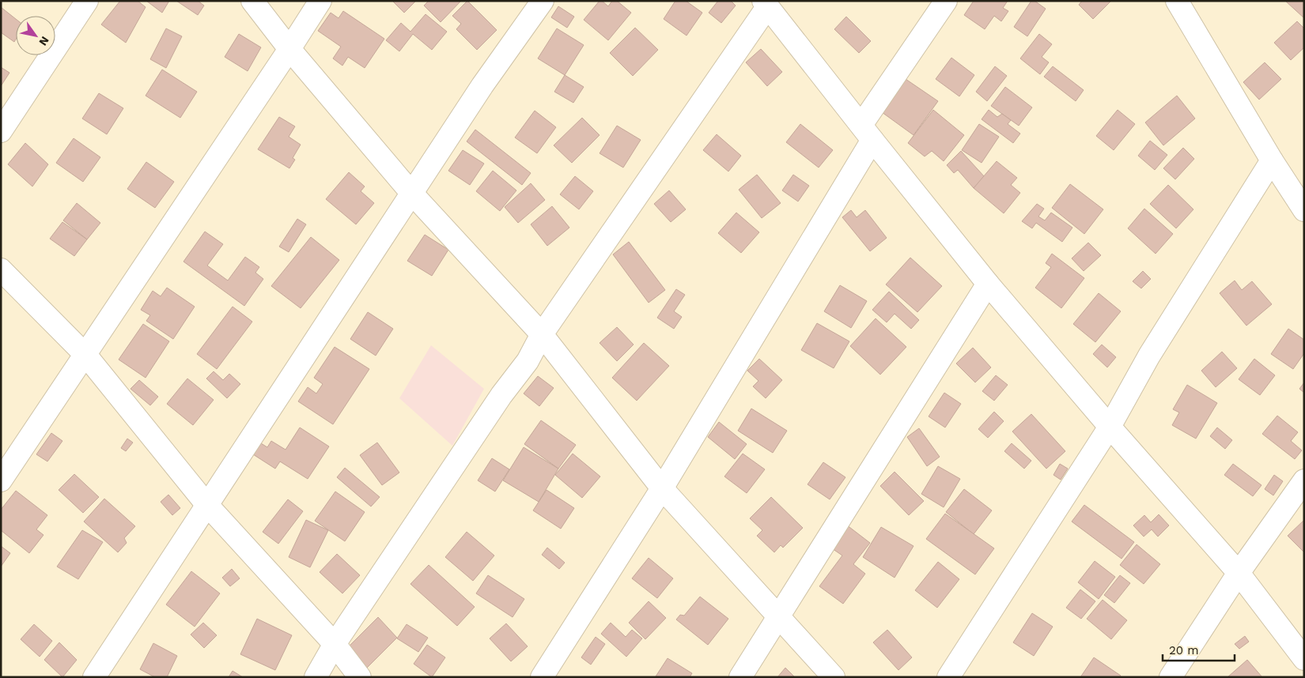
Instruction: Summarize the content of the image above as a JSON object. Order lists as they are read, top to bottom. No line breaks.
{"scale_bar":"20 m","north":"bottom right"}
